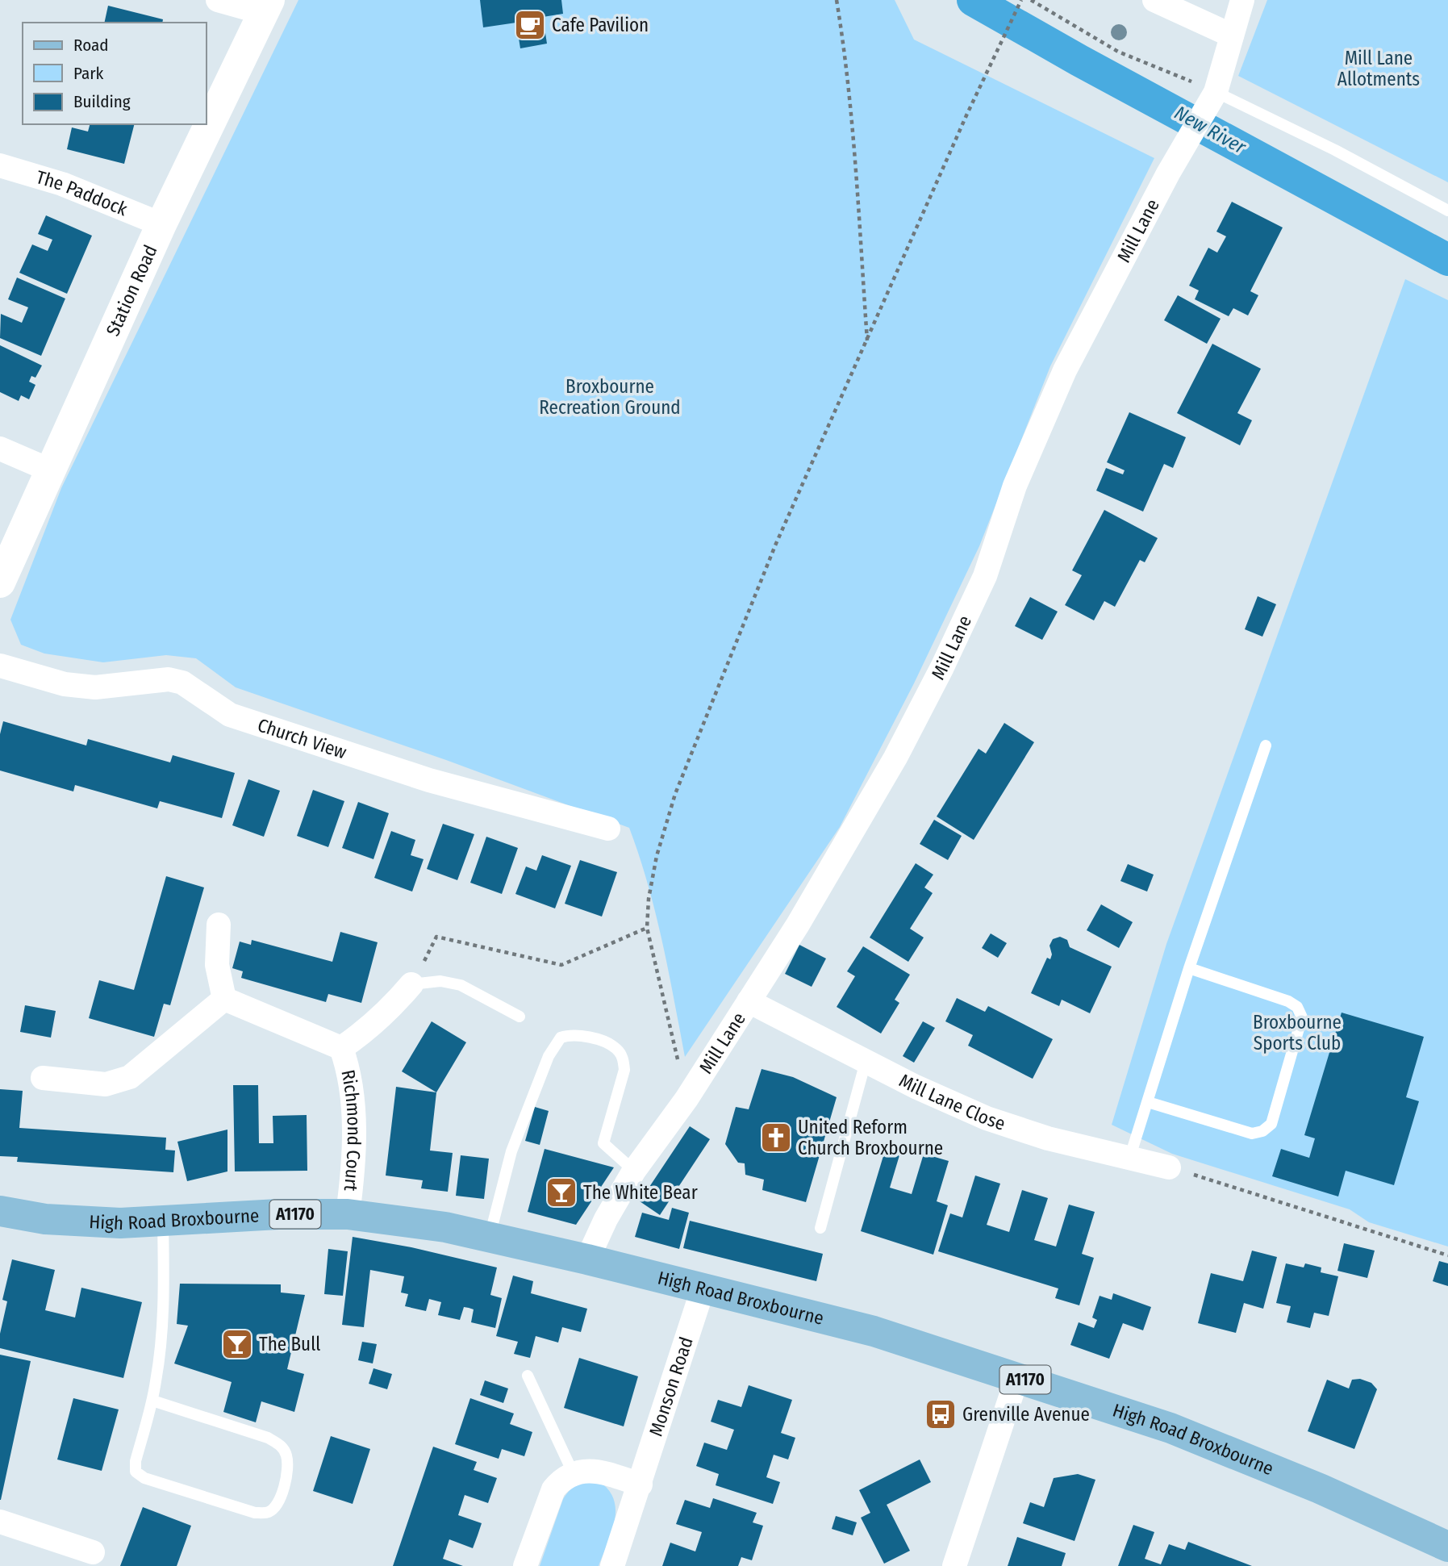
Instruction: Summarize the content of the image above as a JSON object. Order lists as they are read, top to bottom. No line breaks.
{"streets":{"main road":["Station Road","A1170","High Road Broxbourne"],"street":["The Paddock","Mill Lane","Church View","Mill Lane Close","Richmond Court","Monson Road"]},"crossings":[["The Paddock","Station Road"],["Mill Lane","Mill Lane Close"],["Mill Lane","High Road Broxbourne"],["Richmond Court","High Road Broxbourne"],["High Road Broxbourne","Monson Road"]],"water":["New River"],"parks":["Mill Lane Allotments","Broxbourne Recreation Ground","Broxbourne Sports Club"],"places":{"cafe":["Cafe Pavilion"],"church":["United Reform Church Broxbourne"],"bar":["The White Bear","The Bull"],"bus stop":["Grenville Avenue"]},"legend":["Road","Park","Building"]}
